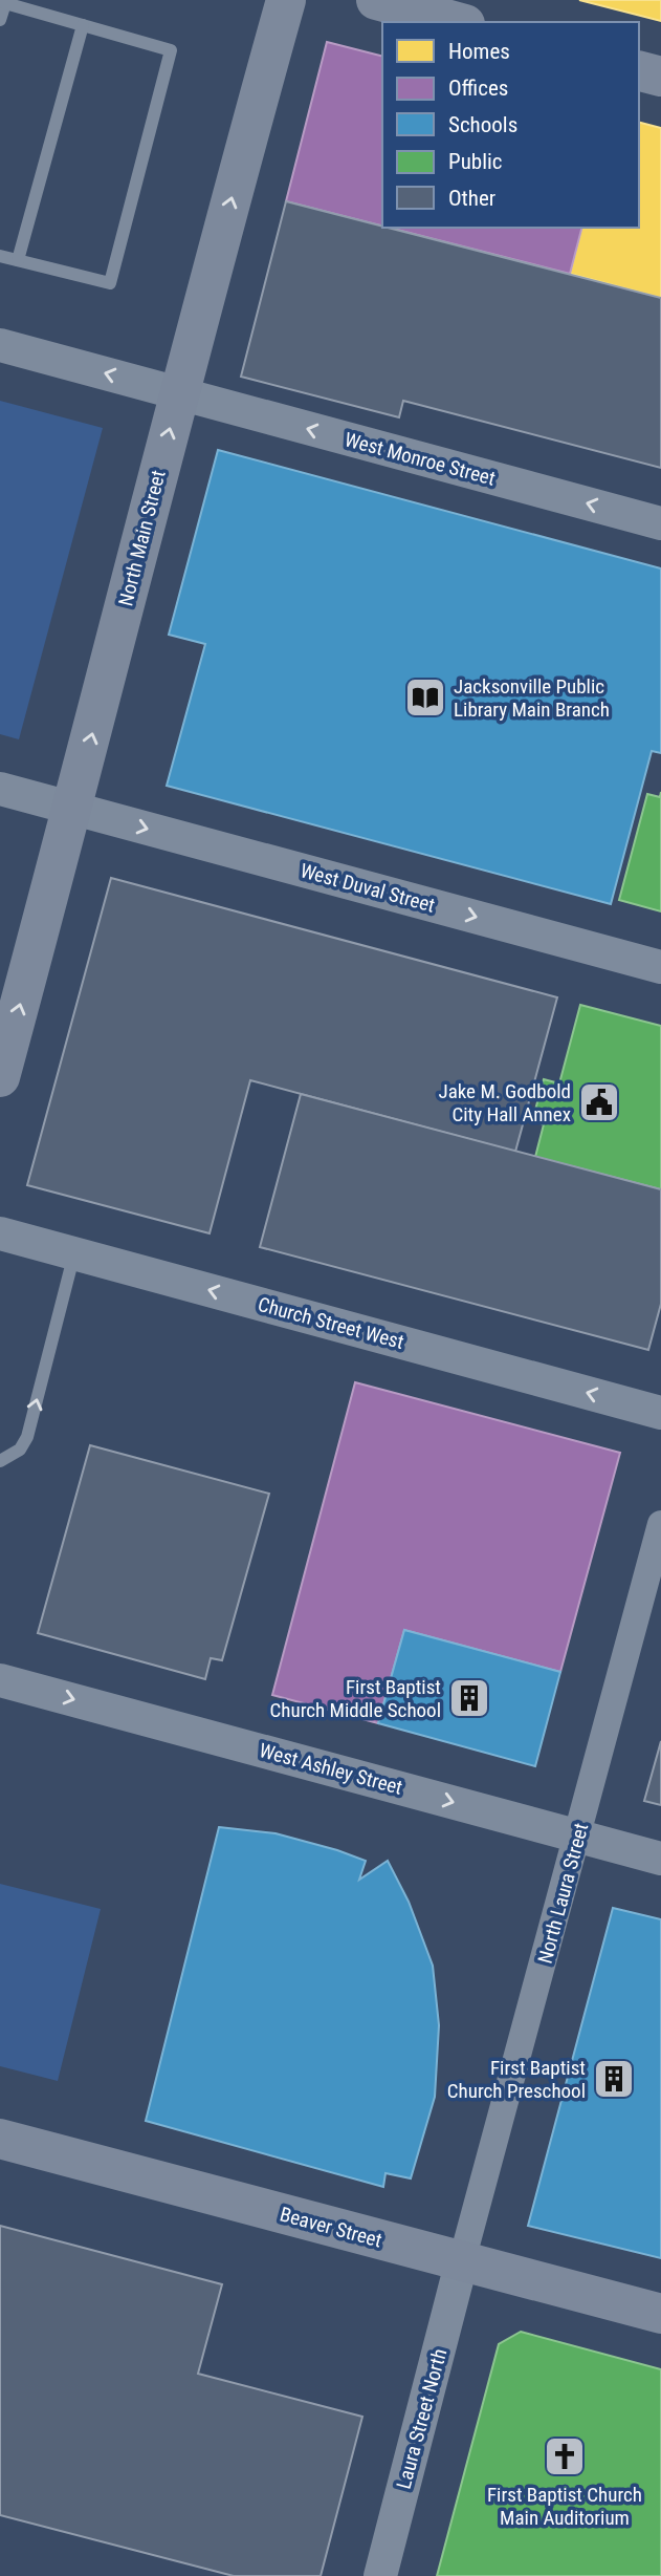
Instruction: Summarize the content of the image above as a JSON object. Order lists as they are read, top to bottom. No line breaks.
{"streets":{"main road":["North Main Street","Beaver Street"],"street":["West Monroe Street","West Duval Street","Church Street West","West Ashley Street","North Laura Street","Laura Street North"]},"crossings":[["West Monroe Street","North Main Street"],["North Main Street","West Duval Street"],["West Ashley Street","North Laura Street"],["North Laura Street","Beaver Street"],["North Laura Street","Laura Street North"],["Beaver Street","Laura Street North"]],"one_way":["West Monroe Street","North Main Street","West Duval Street","Church Street West","West Ashley Street"],"places":{"library":["Jacksonville Public Library Main Branch"],"public building":["Jake M. Godbold City Hall Annex"],"building":["First Baptist Church Middle School","First Baptist Church Preschool"],"church":["First Baptist Church Main Auditorium"]},"legend":["Homes","Offices","Schools","Public","Other"]}
